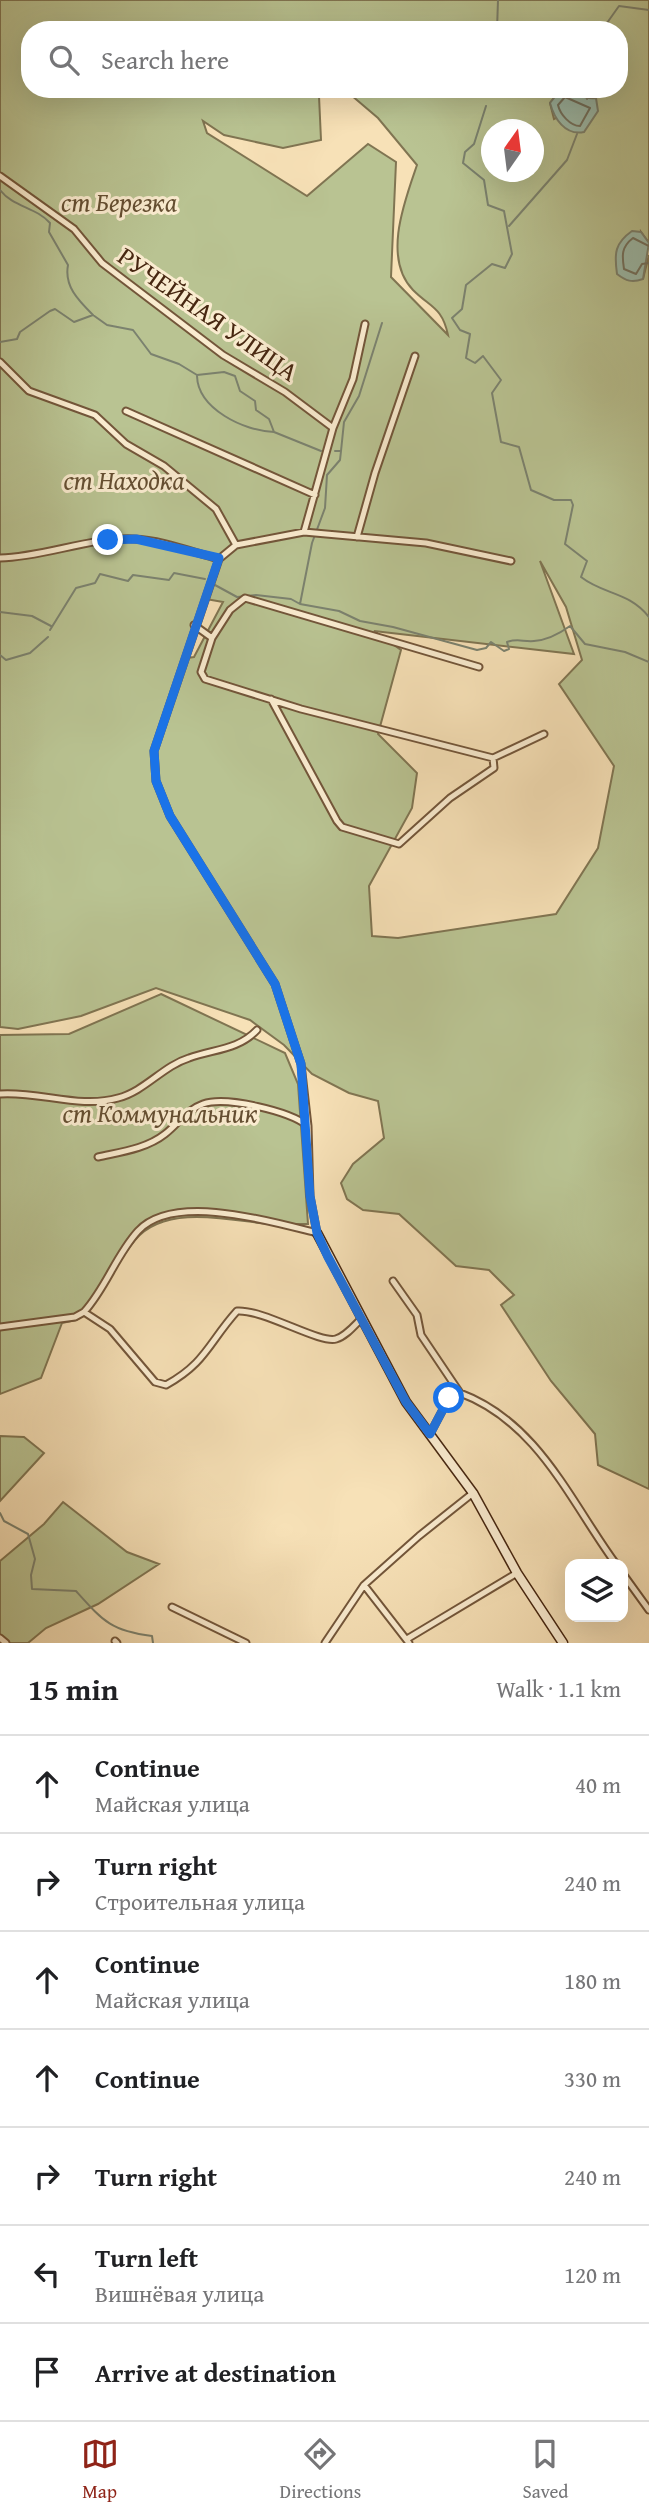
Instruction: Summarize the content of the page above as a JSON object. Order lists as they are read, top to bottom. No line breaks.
{"streets":{"street":["РУЧЕЙНАЯ УЛИЦА"]},"parks":["ст Березка","ст Находка","ст Коммунальник"],"north":"top","page":{"search":"Search here","heading":["15 min","Walk · 1.1 km"],"list":[["Continue","Майская улица","40 m"],["Turn right","Строительная улица","240 m"],["Continue","Майская улица","180 m"],["Continue","330 m"],["Turn right","240 m"],["Turn left","Вишнёвая улица","120 m"],"Arrive at destination"],"nav":["Map","Directions","Saved"]}}
